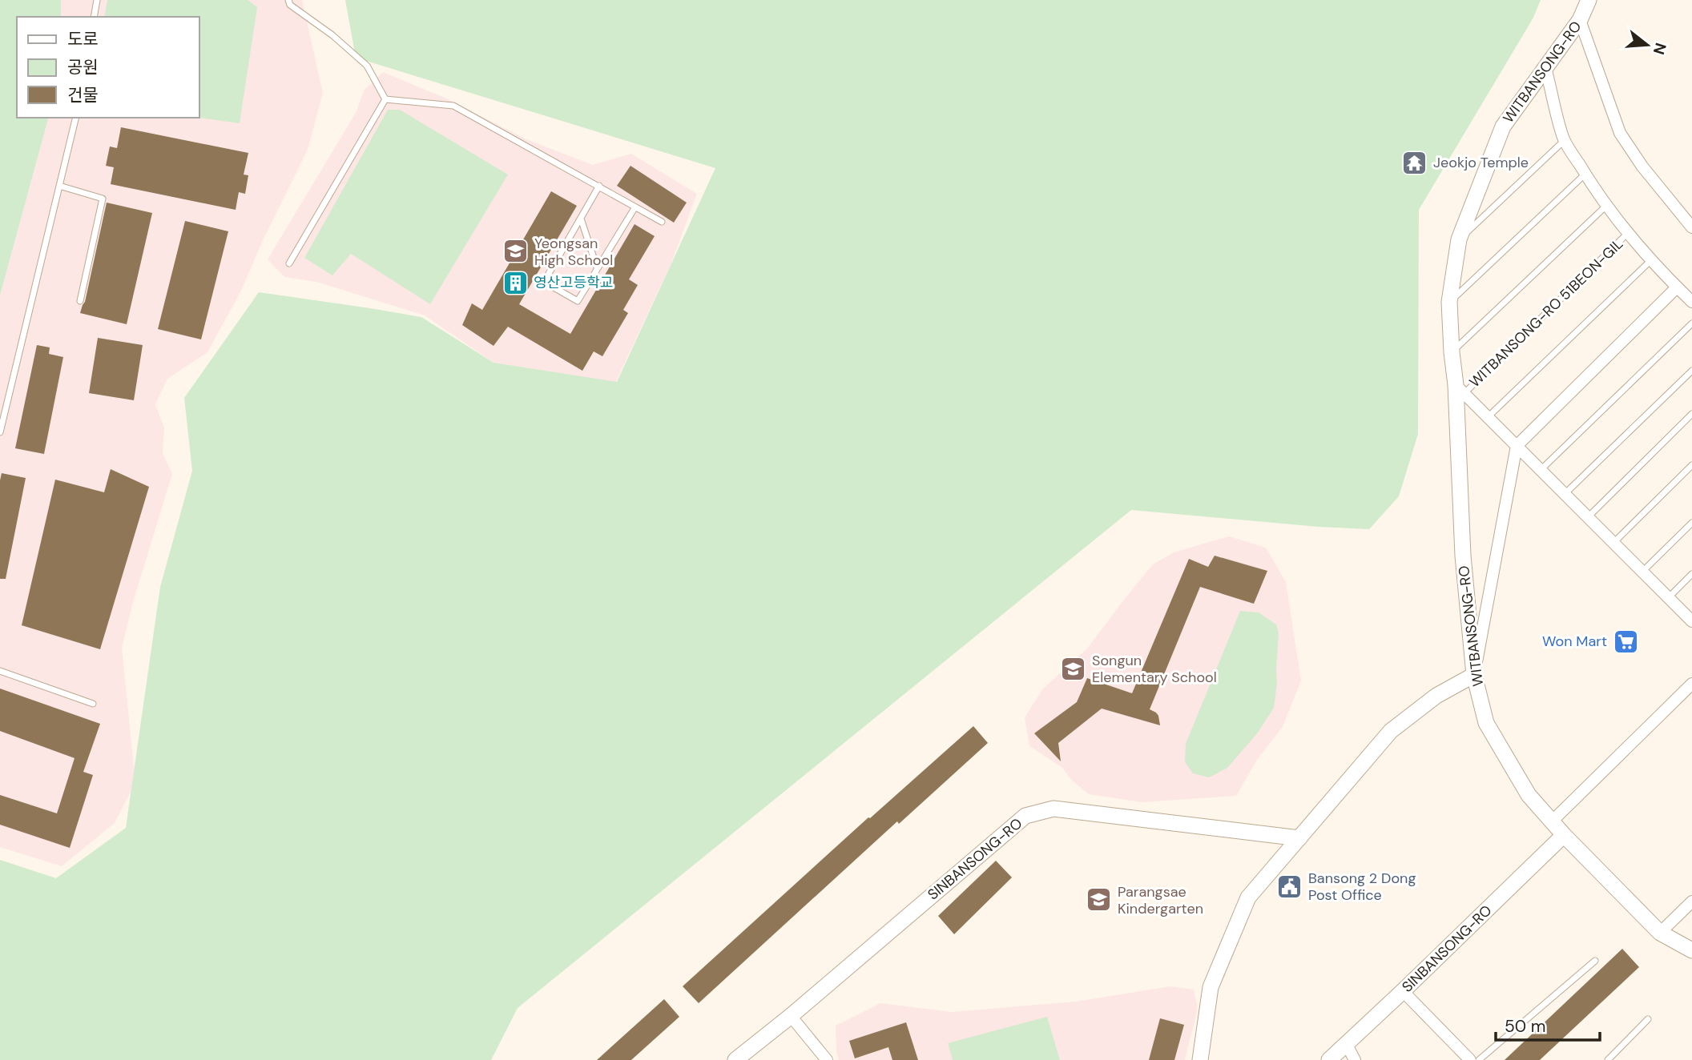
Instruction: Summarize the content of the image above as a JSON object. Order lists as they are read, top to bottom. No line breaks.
{"streets":{"main road":["WITBANSONG-RO","SINBANSONG-RO"],"street":["WITBANSONG-RO 51BEON-GIL"]},"crossings":[["WITBANSONG-RO","WITBANSONG-RO 51BEON-GIL"],["WITBANSONG-RO","SINBANSONG-RO"]],"places":{"temple":["Jeokjo Temple"],"school or university":["Yeongsan High School","Songun Elementary School","Parangsae Kindergarten"],"building":["영산고등학교"],"supermarket":["Won Mart"],"public building":["Bansong 2 Dong Post Office"]},"legend":["도로","공원","건물"],"scale_bar":"50 m","north":"right"}
